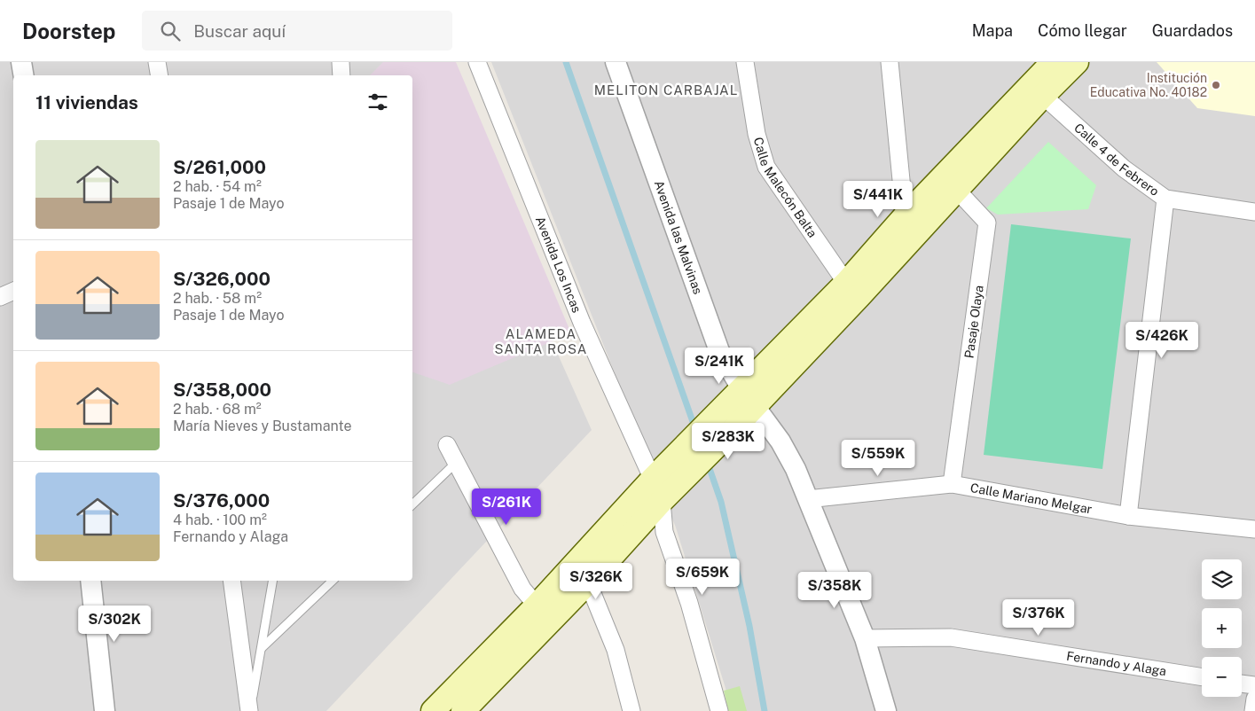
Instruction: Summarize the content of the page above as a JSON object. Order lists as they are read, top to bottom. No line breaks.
{"streets":{"street":["Calle 4 de Febrero","Calle Malecón Balta","Avenida las Malvinas","Avenida Los Incas","Pasaje Olaya","Calle Mariano Melgar","Fernando y Alaga"]},"crossings":[["Avenida las Malvinas","Calle Mariano Melgar"],["Avenida las Malvinas","Fernando y Alaga"],["Pasaje Olaya","Calle Mariano Melgar"]],"districts":["MELITON CARBAJAL","ALAMEDA SANTA ROSA"],"places":["Institución Educativa No. 40182"],"page":{"header":"Doorstep","search":"Buscar aquí","nav":["Mapa","Cómo llegar","Guardados"],"heading":"11 viviendas","list":[{"name":"S/261,000","note":"2 hab. · 54 m² · Pasaje 1 de Mayo"},{"name":"S/326,000","note":"2 hab. · 58 m² · Pasaje 1 de Mayo"},{"name":"S/358,000","note":"2 hab. · 68 m² · María Nieves y Bustamante"},{"name":"S/376,000","note":"4 hab. · 100 m² · Fernando y Alaga"}],"price":["S/441K","S/426K","S/241K","S/283K","S/559K","S/261K","S/659K","S/326K","S/358K","S/376K","S/302K"],"map_buttons":["+","−"]}}
